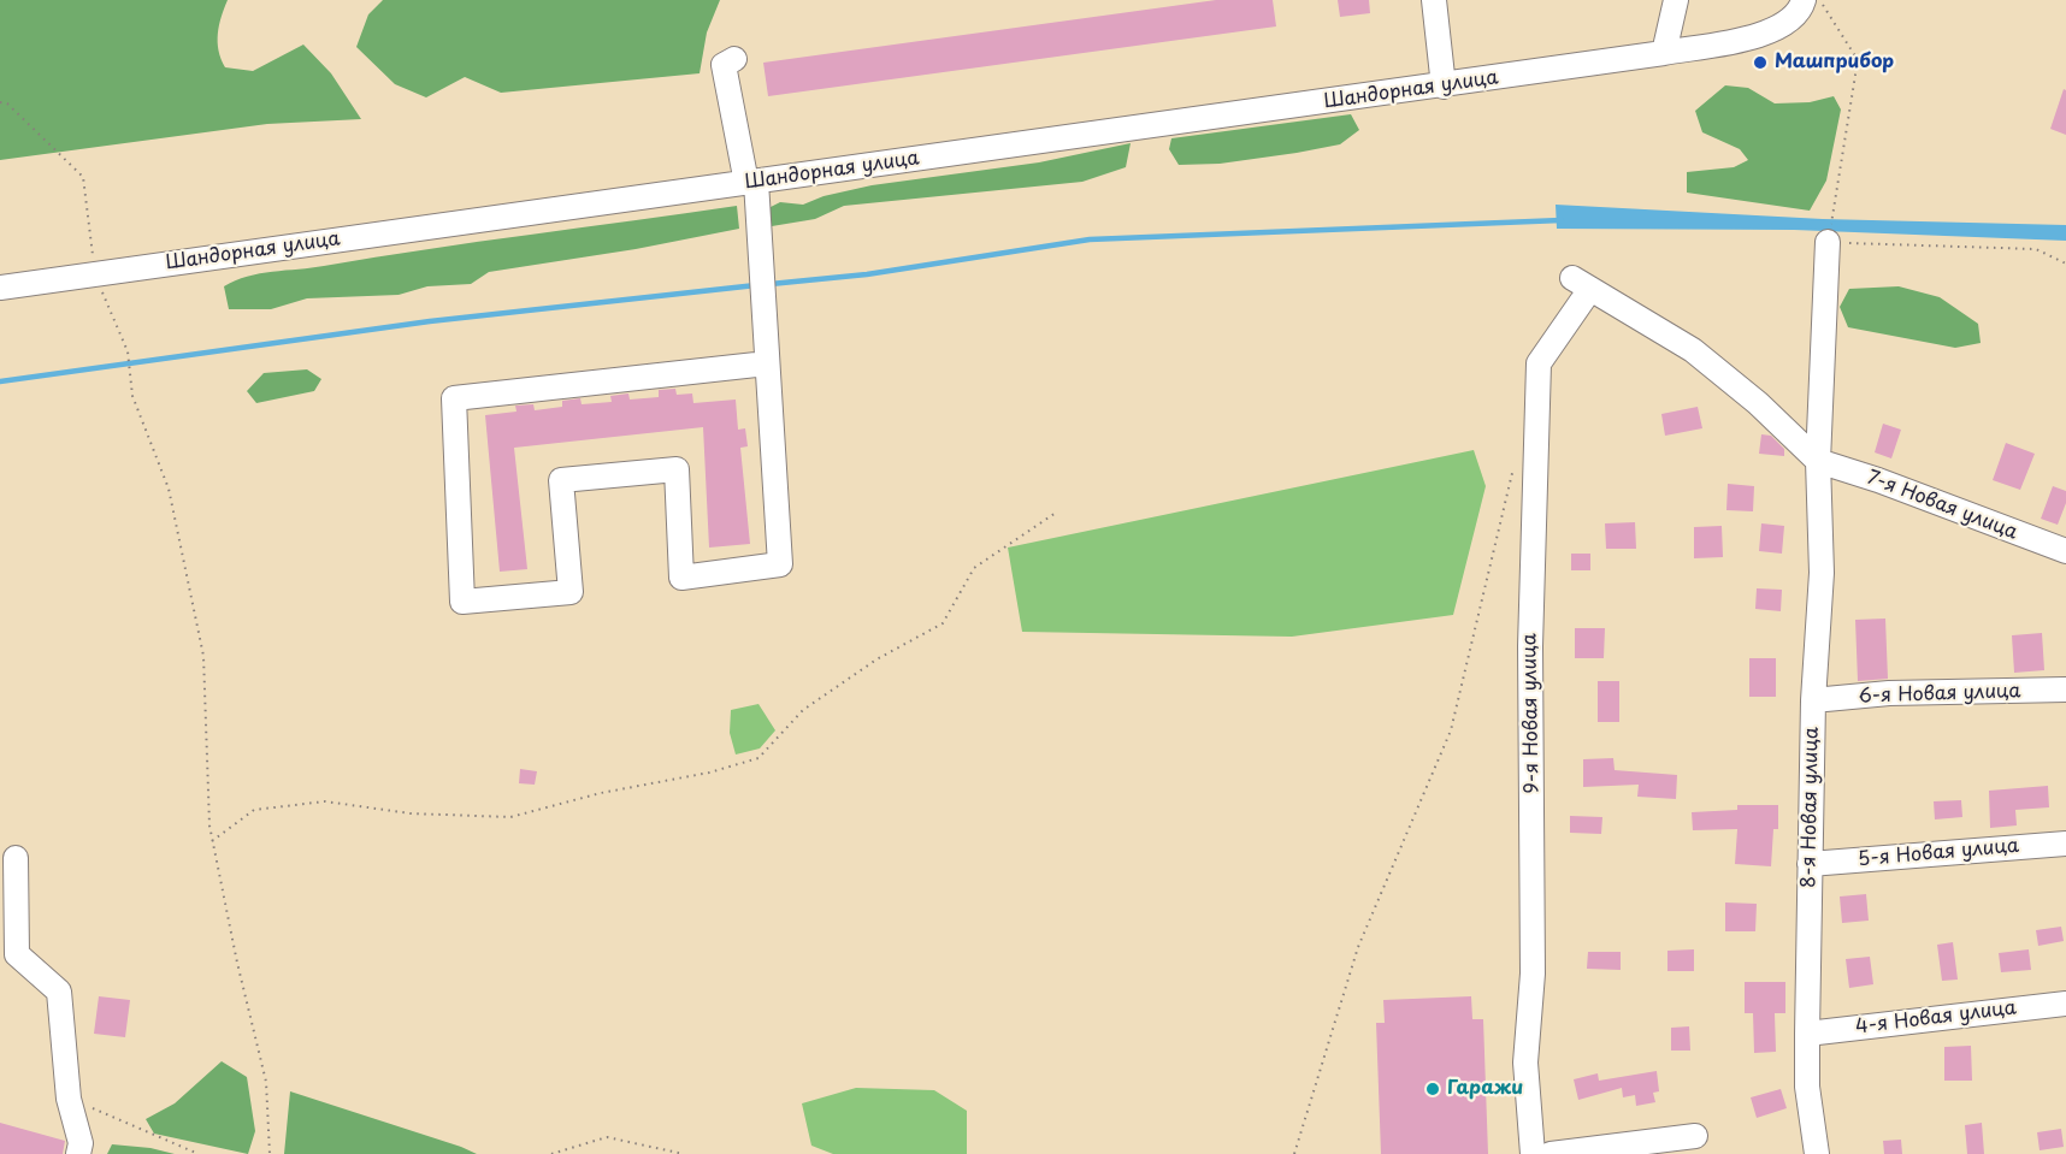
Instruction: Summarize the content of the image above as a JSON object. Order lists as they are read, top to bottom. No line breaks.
{"streets":{"street":["Шандорная улица","7-я Новая улица","6-я Новая улица","9-я Новая улица","8-я Новая улица","5-я Новая улица","4-я Новая улица"]},"crossings":[["7-я Новая улица","9-я Новая улица"],["7-я Новая улица","8-я Новая улица"],["6-я Новая улица","8-я Новая улица"],["9-я Новая улица","8-я Новая улица"],["8-я Новая улица","5-я Новая улица"],["8-я Новая улица","4-я Новая улица"]],"places":["Машприбор","Гаражи"]}
